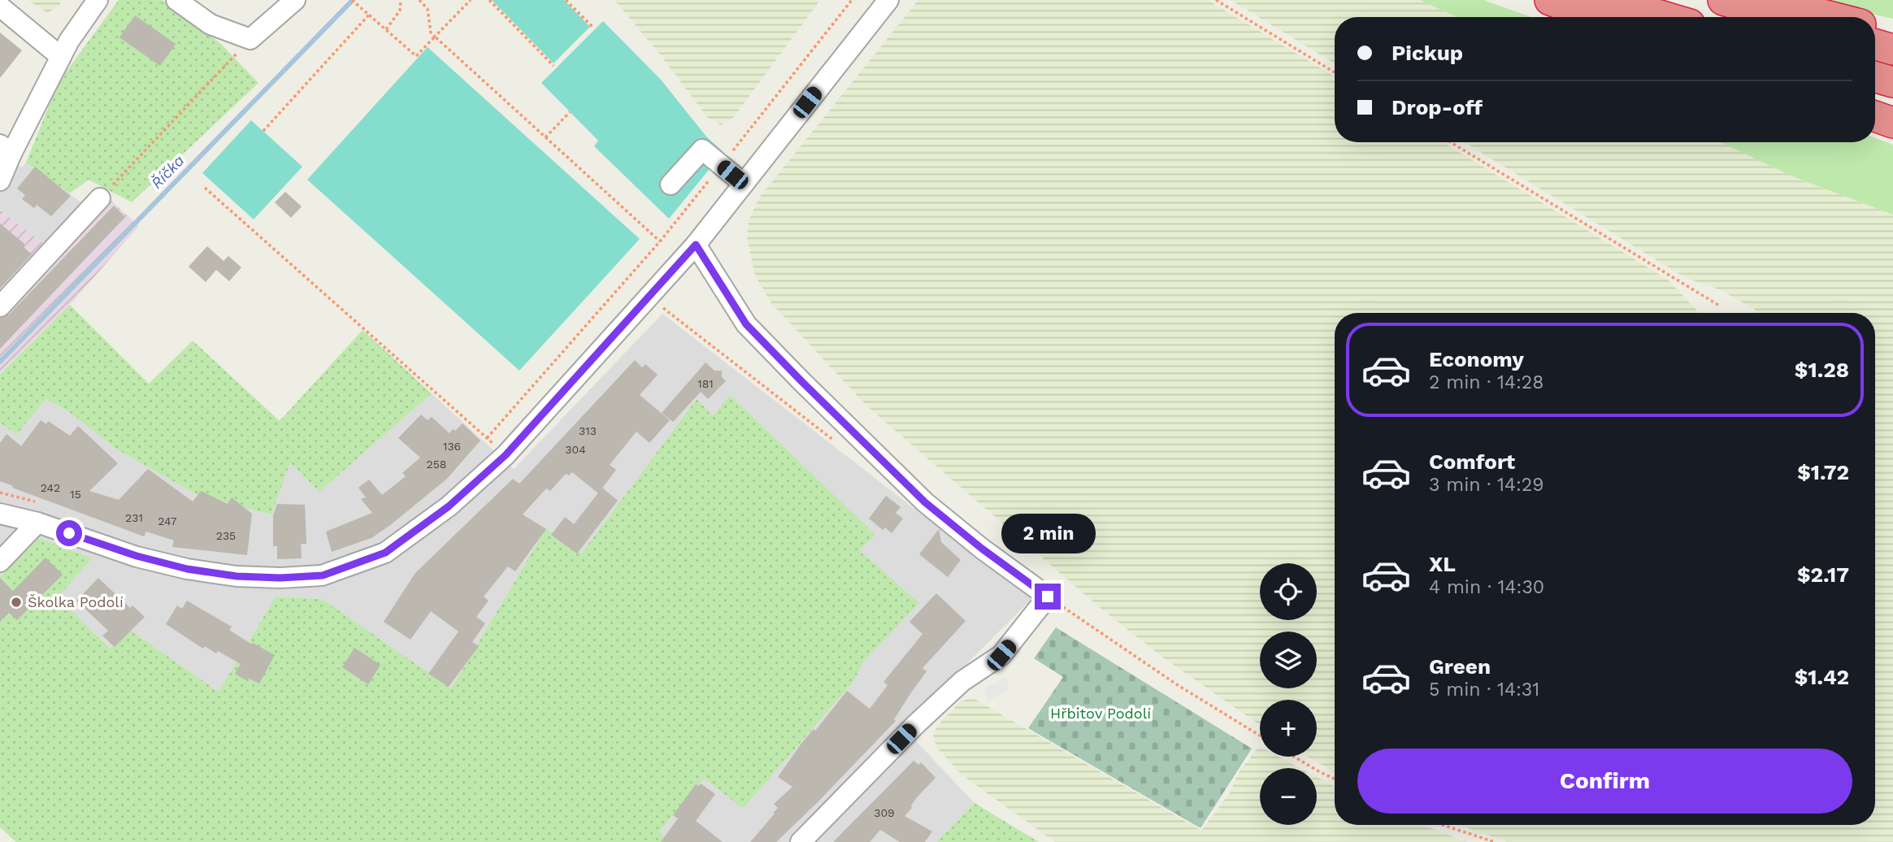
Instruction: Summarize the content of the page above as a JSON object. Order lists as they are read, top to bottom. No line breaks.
{"water":["Říčka"],"parks":["Hřbitov Podolí"],"places":["Školka Podolí"],"house_numbers":["181","313","136","304","258","242","15","231","247","235","309"],"page":{"banner":["Pickup","Drop-off"],"list":[{"name":"Economy","note":"2 min · 14:28","value":"$1.28"},{"name":"Comfort","note":"3 min · 14:29","value":"$1.72"},{"name":"XL","note":"4 min · 14:30","value":"$2.17"},{"name":"Green","note":"5 min · 14:31","value":"$1.42"}],"bubble":"2 min","map_buttons":["+","−"],"buttons":"Confirm"}}
